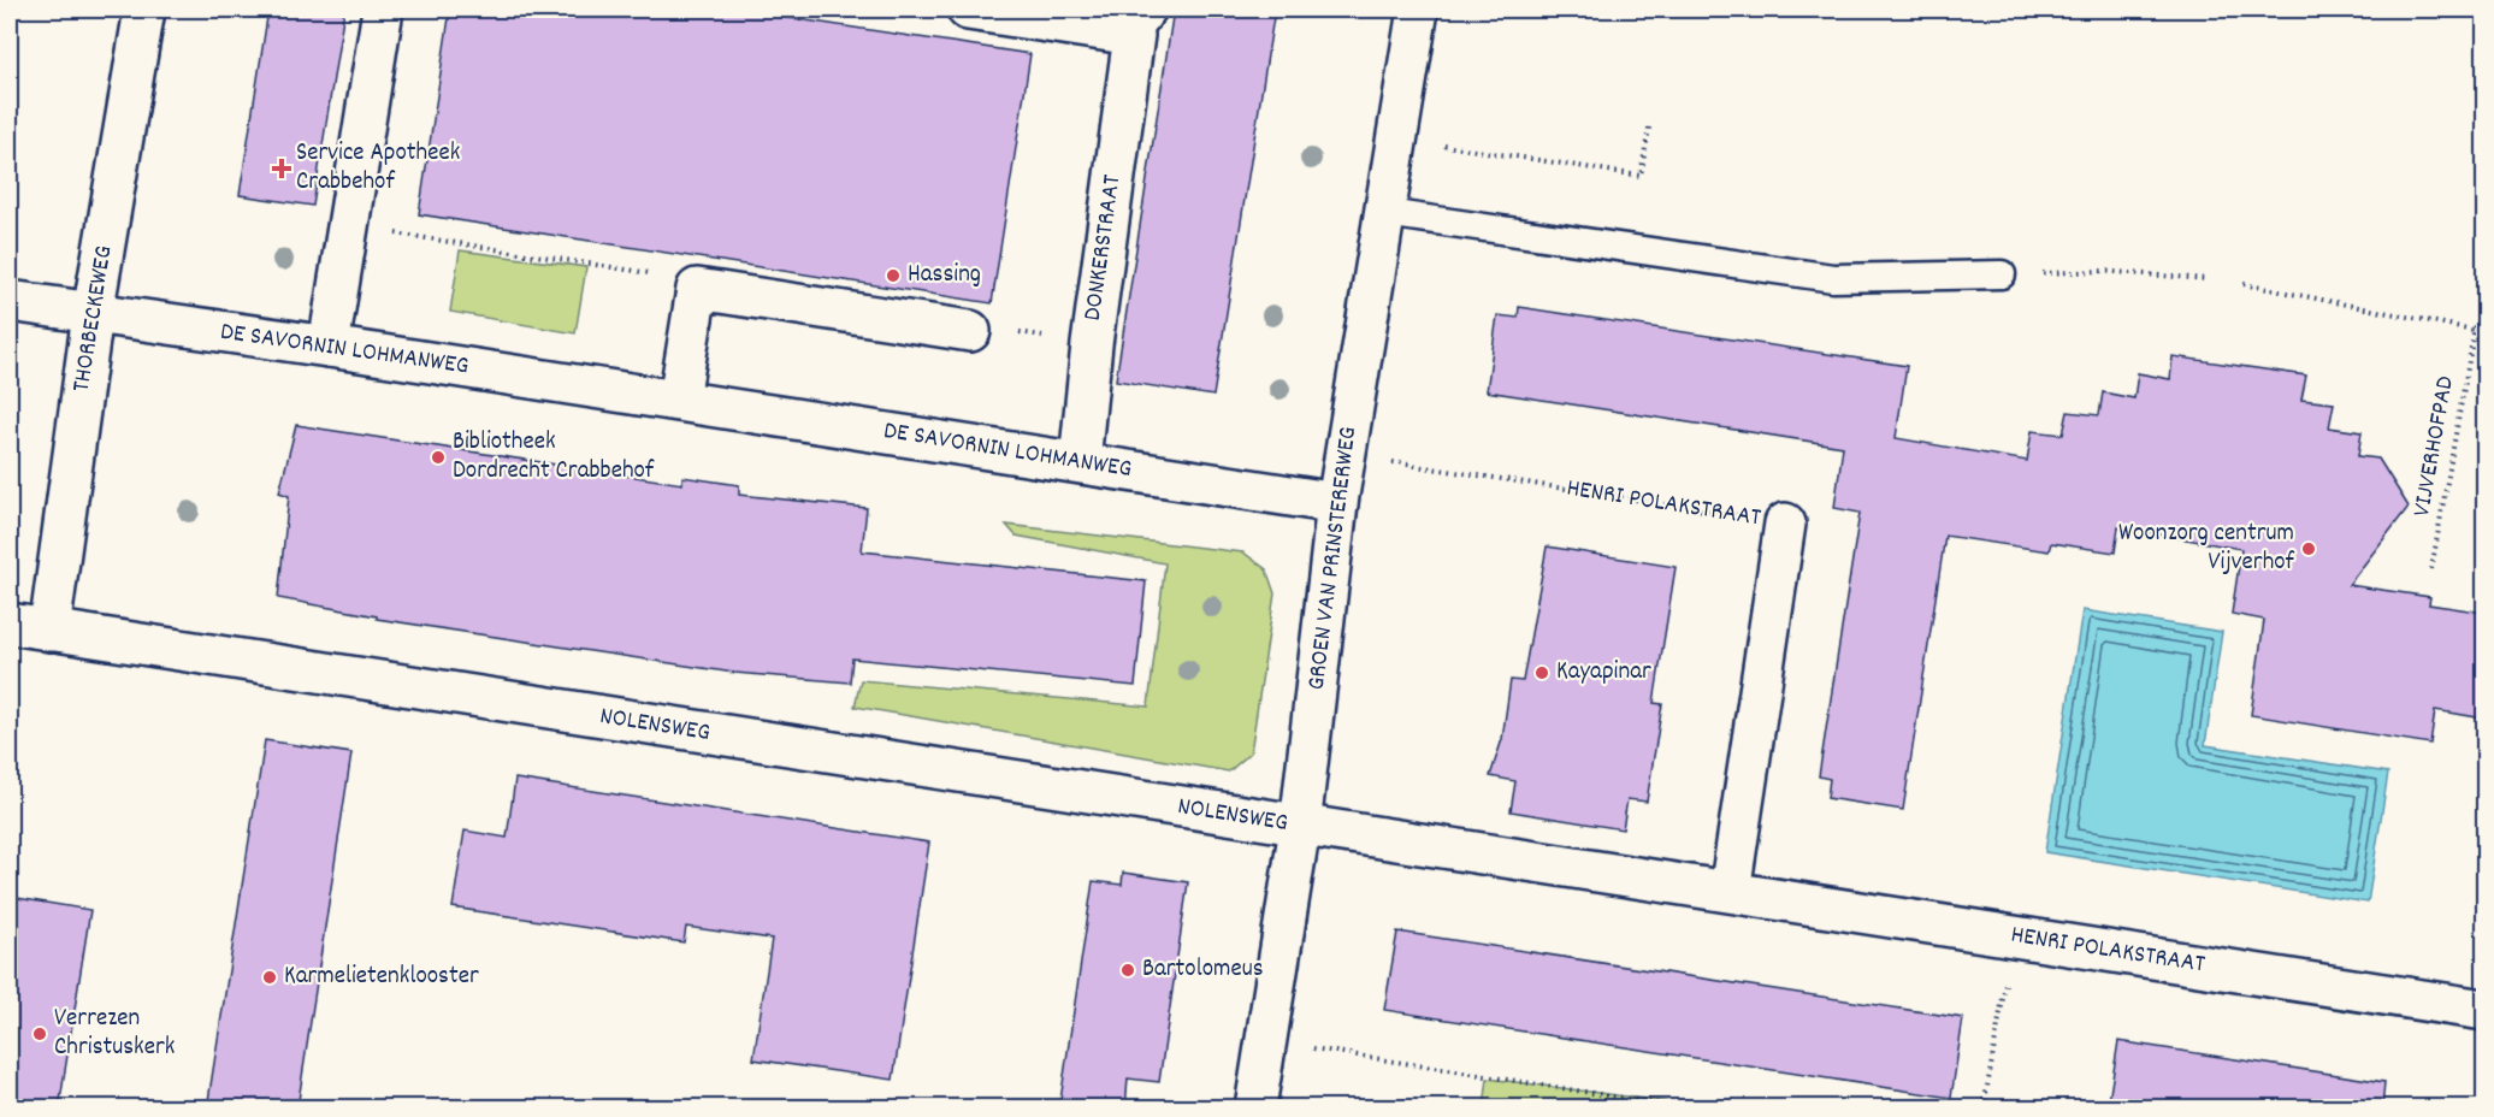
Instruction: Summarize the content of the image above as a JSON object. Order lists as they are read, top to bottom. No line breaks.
{"streets":{"street":["DONKERSTRAAT","THORBECKEWEG","DE SAVORNIN LOHMANWEG","HENRI POLAKSTRAAT","GROEN VAN PRINSTERERWEG","NOLENSWEG"],"path":["VIJVERHOFPAD"]},"crossings":[["DONKERSTRAAT","DE SAVORNIN LOHMANWEG"],["THORBECKEWEG","DE SAVORNIN LOHMANWEG"],["THORBECKEWEG","NOLENSWEG"],["DE SAVORNIN LOHMANWEG","GROEN VAN PRINSTERERWEG"],["HENRI POLAKSTRAAT","GROEN VAN PRINSTERERWEG"],["HENRI POLAKSTRAAT","NOLENSWEG"],["GROEN VAN PRINSTERERWEG","NOLENSWEG"]],"places":{"health":["Service Apotheek Crabbehof"],"other":["Hassing","Bibliotheek Dordrecht Crabbehof","Woonzorg centrum Vijverhof","Kayapinar","Bartolomeus","Karmelietenklooster","Verrezen Christuskerk"]}}
